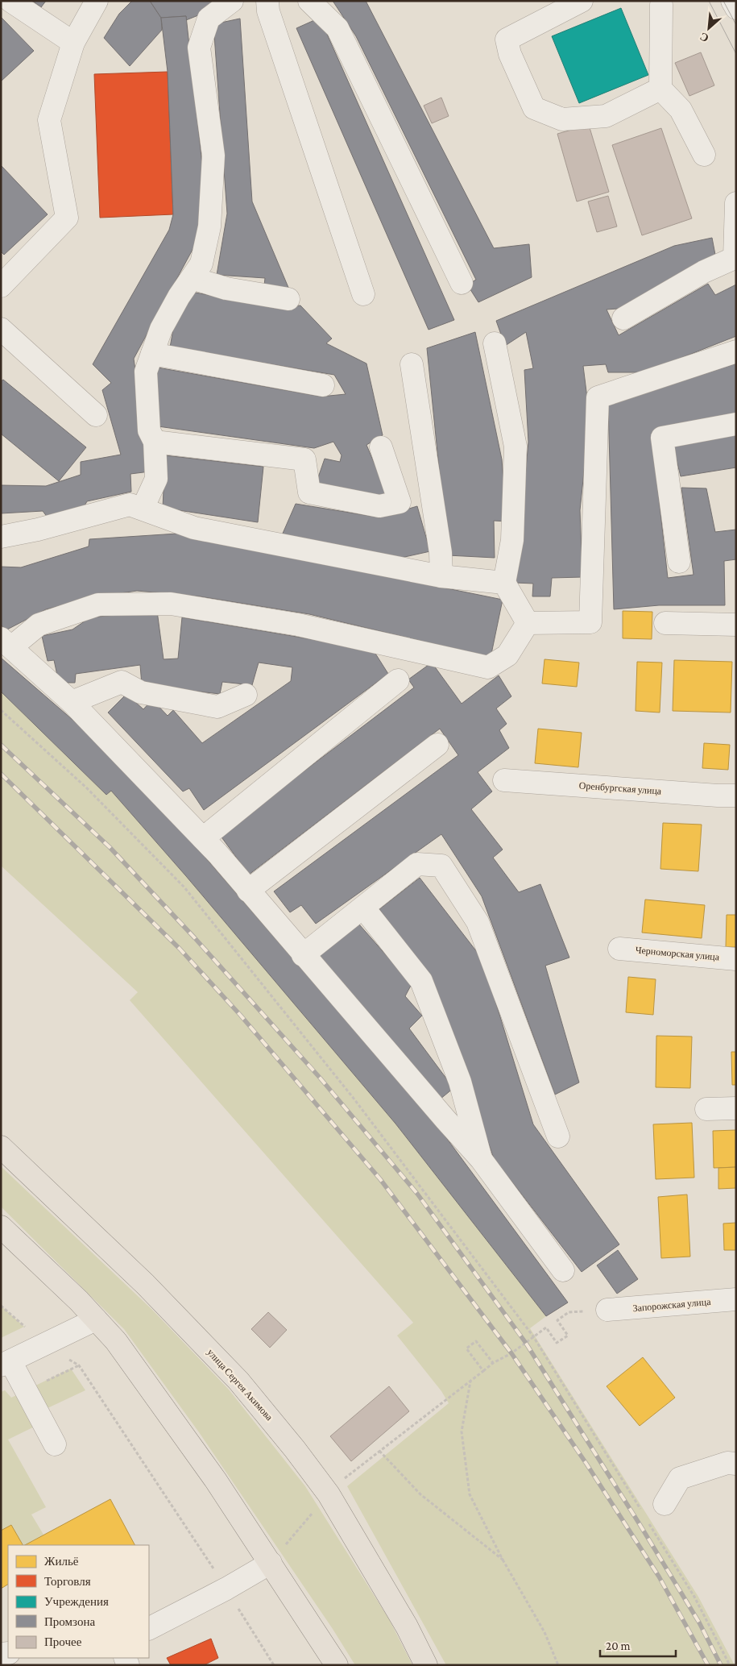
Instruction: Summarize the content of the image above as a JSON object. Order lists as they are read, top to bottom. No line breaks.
{"streets":{"main road":["улица Сергея Акимова"],"street":["Оренбургская улица","Черноморская улица","Запорожская улица"]},"legend":["Жильё","Торговля","Учреждения","Промзона","Прочее"],"scale_bar":"20 m","north":"bottom left"}
